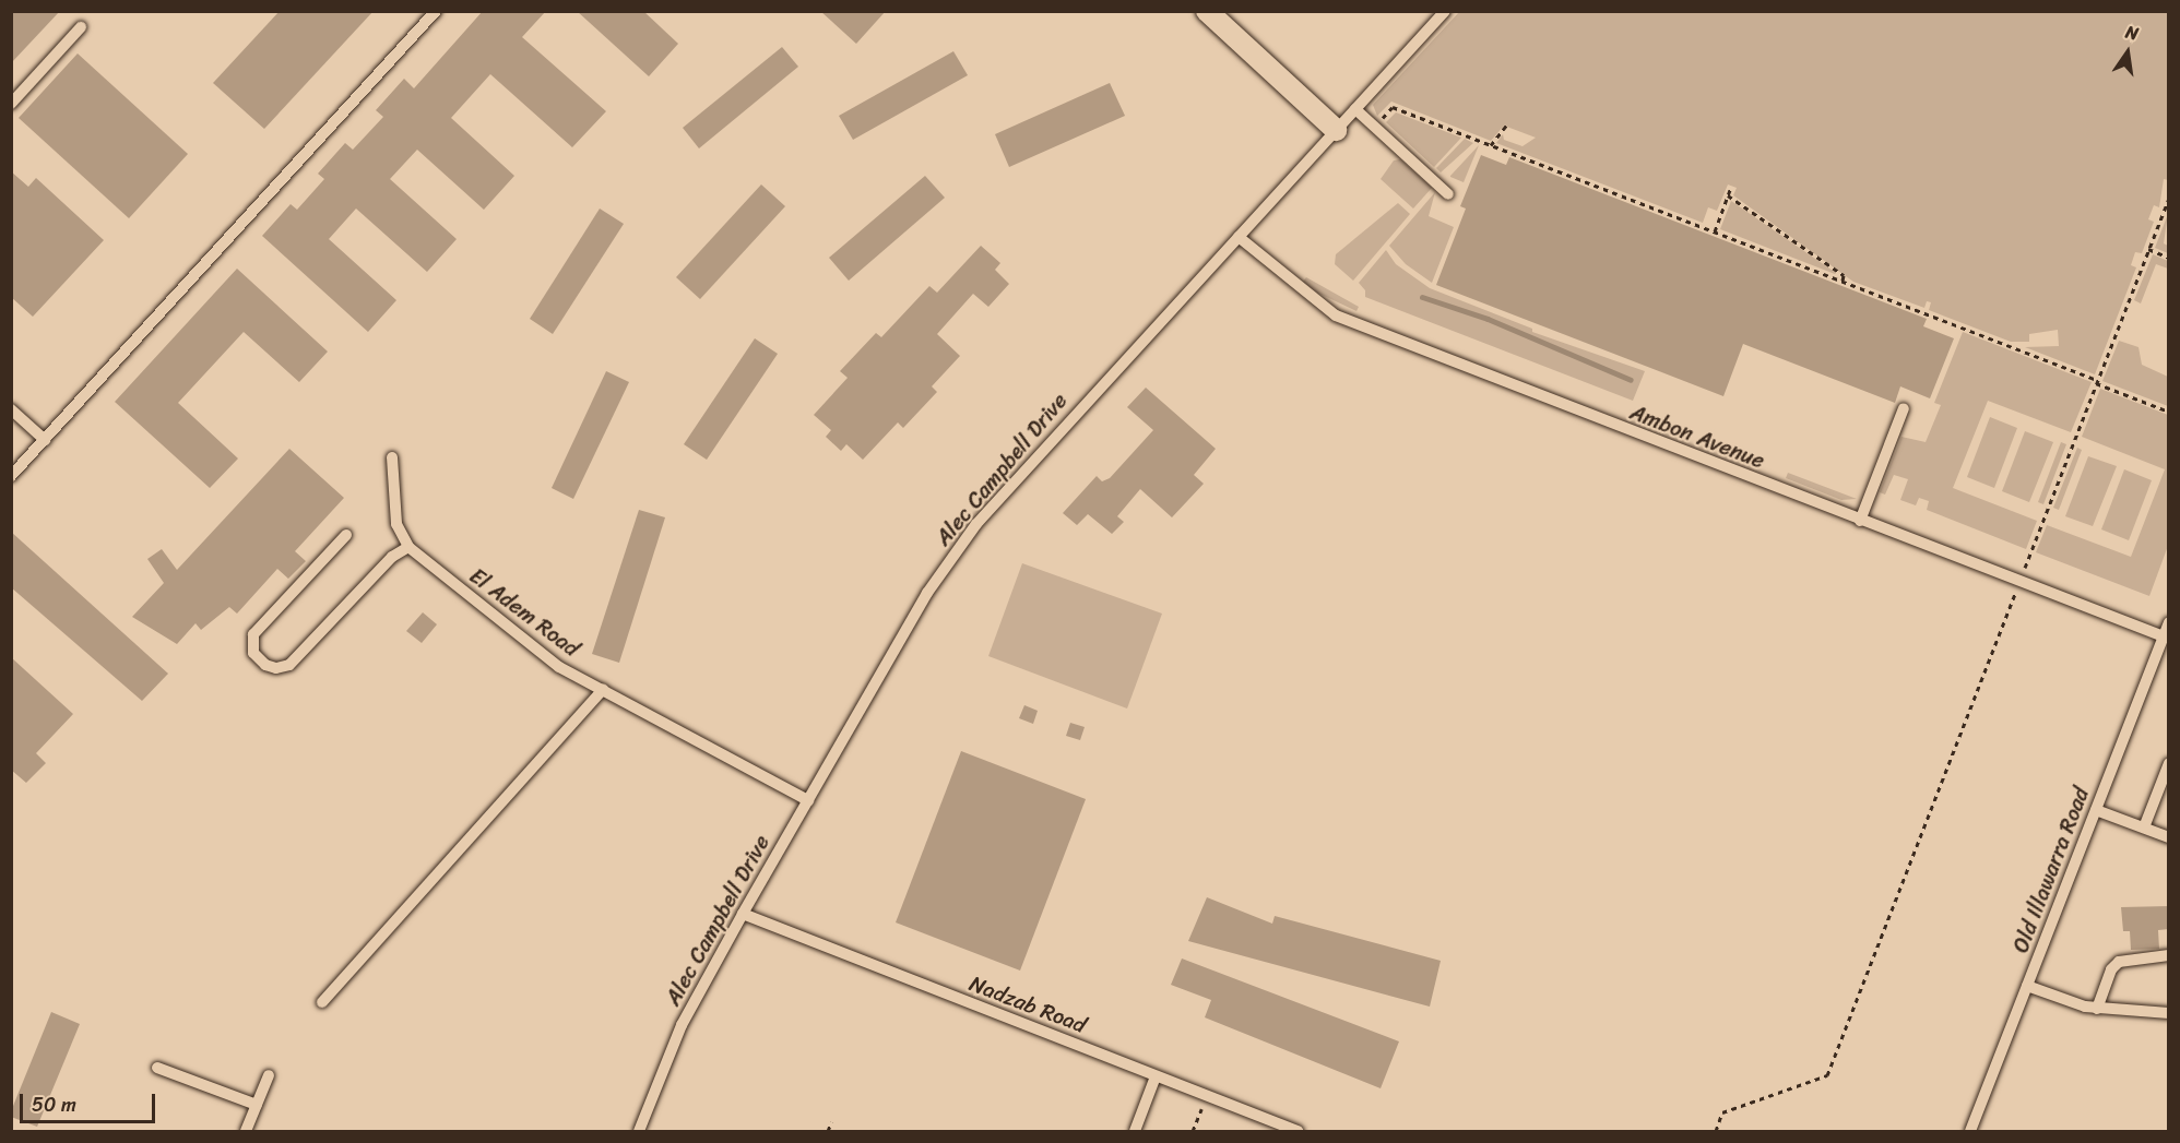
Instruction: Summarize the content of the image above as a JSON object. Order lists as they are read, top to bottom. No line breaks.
{"streets":{"lane":["Ambon Avenue","Alec Campbell Drive","El Adem Road","Old Illawarra Road","Nadzab Road"]},"crossings":[["Ambon Avenue","Alec Campbell Drive"],["Ambon Avenue","Old Illawarra Road"],["Alec Campbell Drive","El Adem Road"],["Alec Campbell Drive","Nadzab Road"]],"scale_bar":"50 m","north":"top"}
